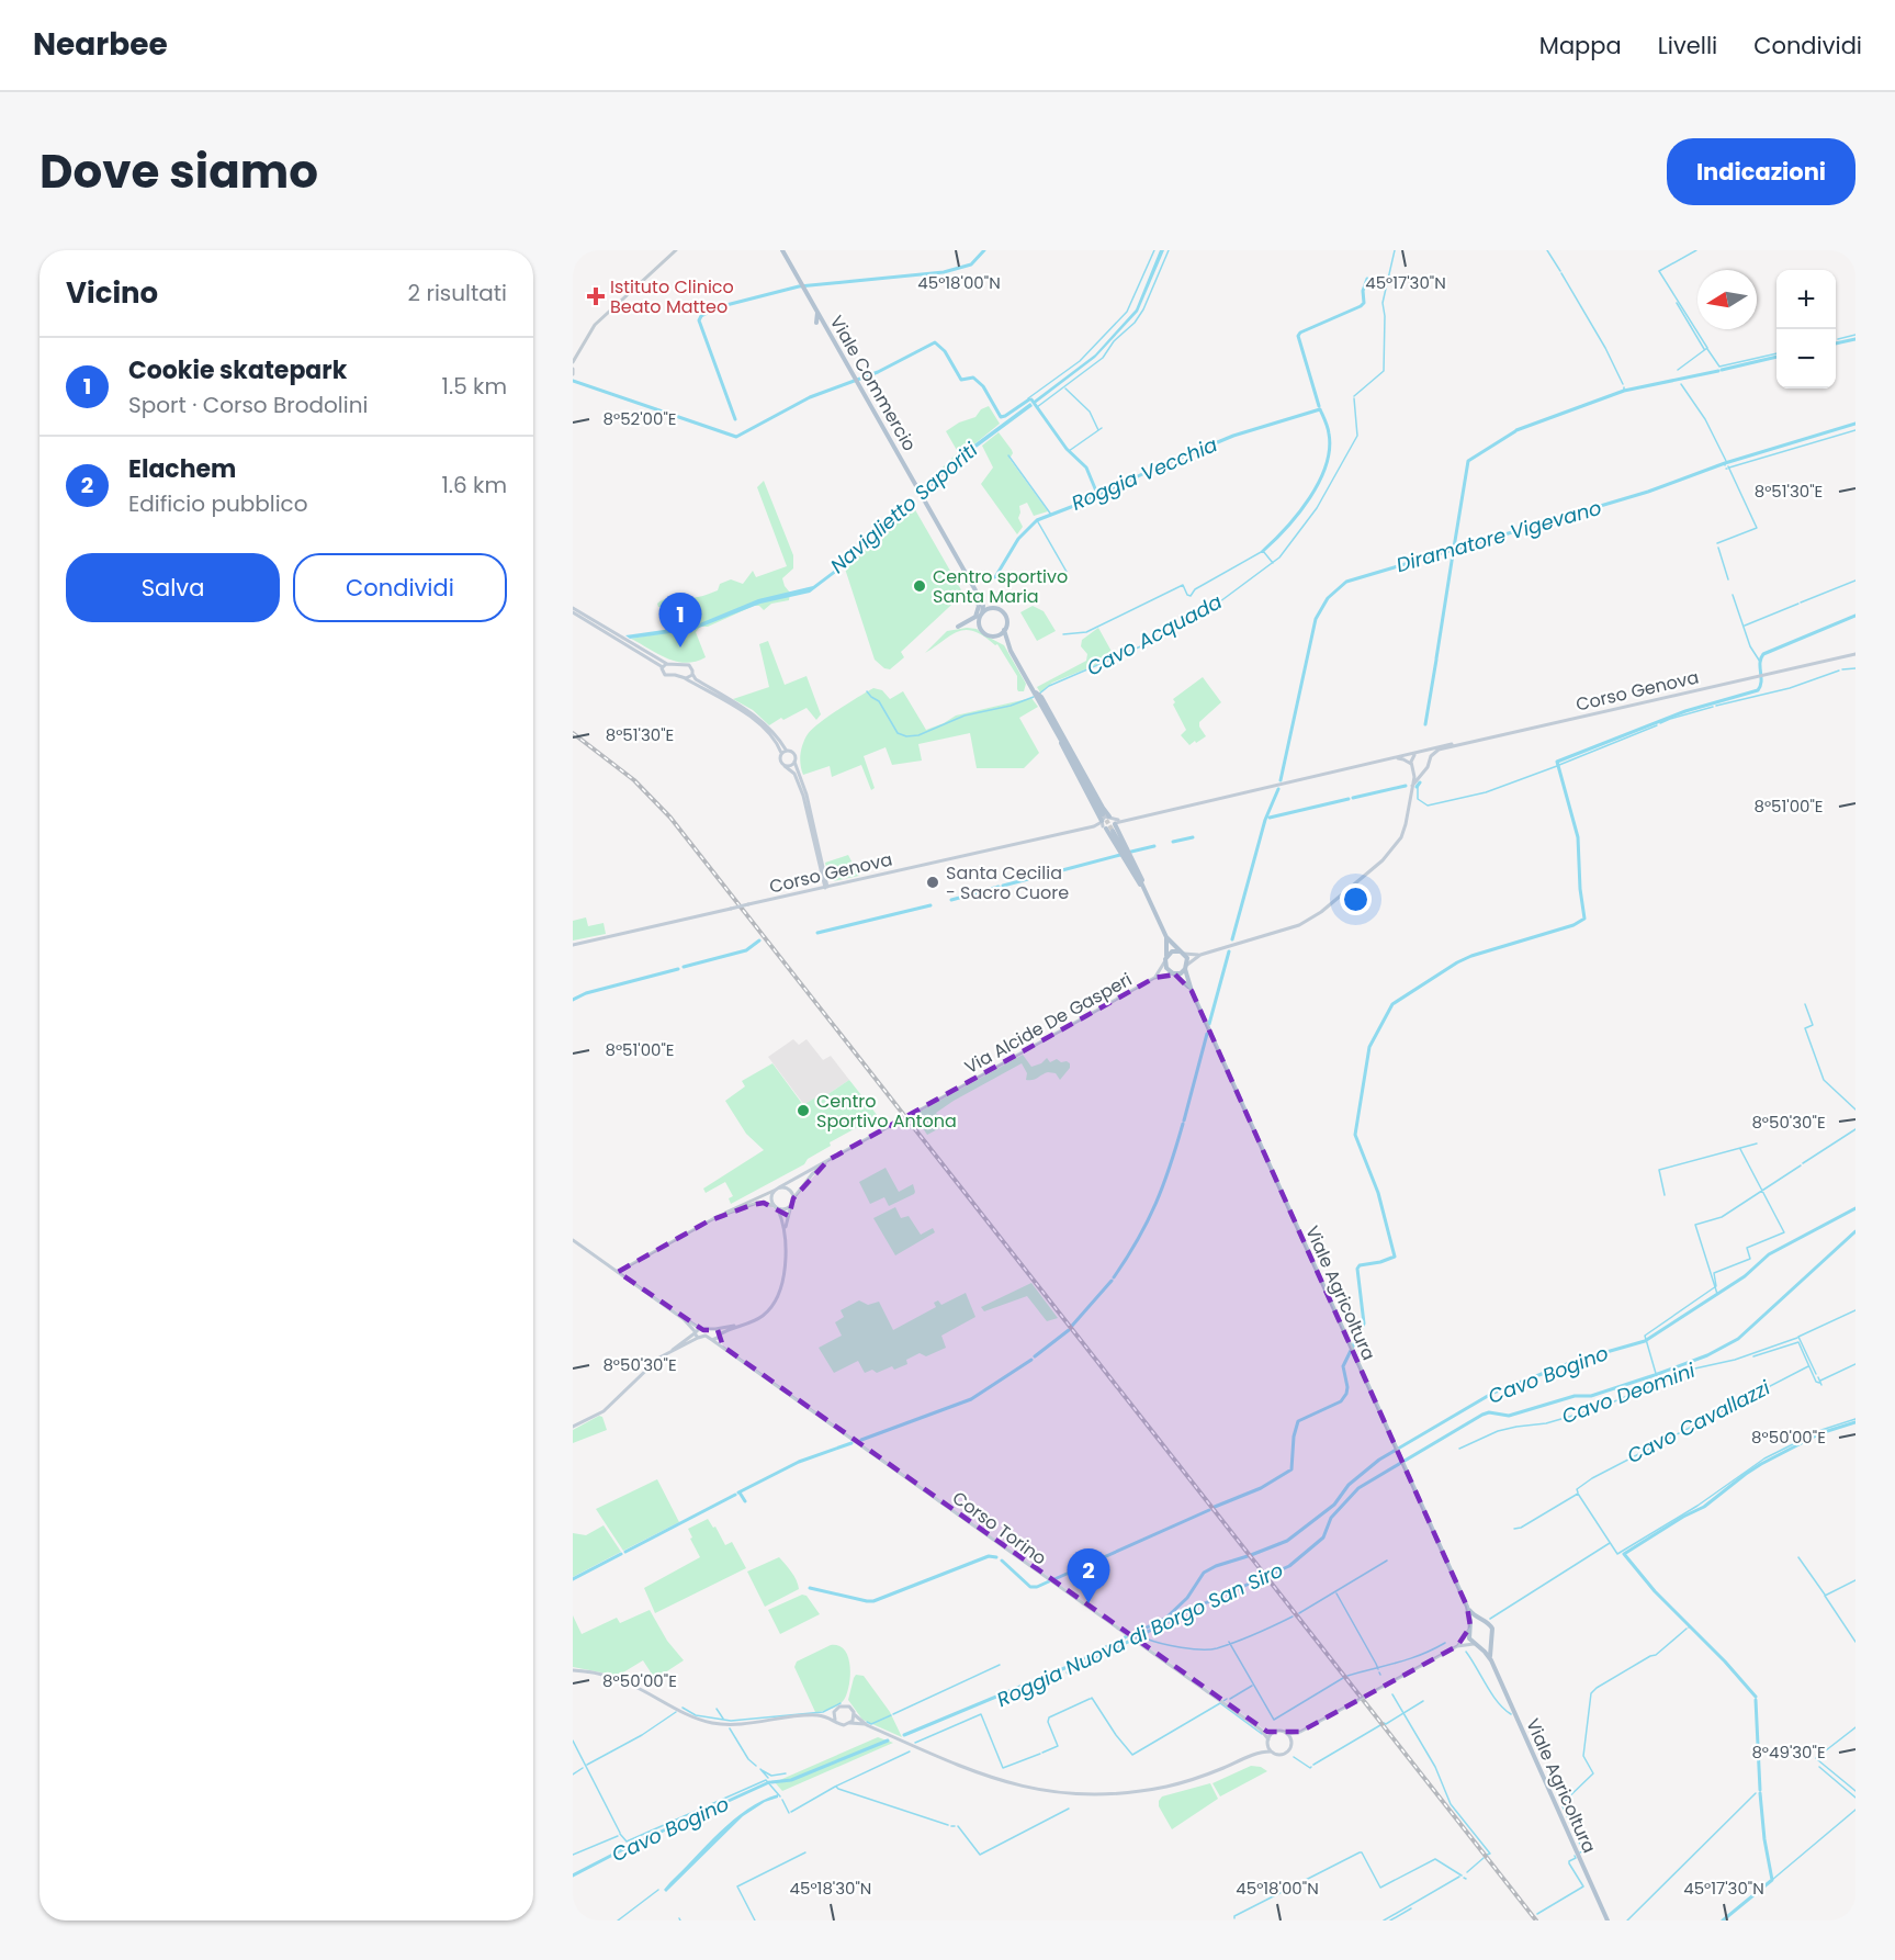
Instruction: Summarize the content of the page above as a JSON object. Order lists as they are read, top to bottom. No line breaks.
{"streets":{"main road":["Viale Commercio","Corso Genova","Via Alcide De Gasperi","Viale Agricoltura","Corso Torino"]},"crossings":[["Viale Commercio","Viale Agricoltura"],["Corso Genova","Viale Agricoltura"],["Via Alcide De Gasperi","Viale Agricoltura"]],"water":["Roggia Vecchia","Naviglietto Saporiti","Diramatore Vigevano","Cavo Acquada","Cavo Bogino","Cavo Deomini","Cavo Cavallazzi","Roggia Nuova di Borgo San Siro"],"places":{"health":["Istituto Clinico Beato Matteo"],"other":["Centro sportivo Santa Maria","Santa Cecilia - Sacro Cuore","Centro Sportivo Antona"]},"north":"left","page":{"header":"Nearbee","nav":["Mappa","Livelli","Condividi"],"title":"Dove siamo","buttons":["Indicazioni",["Salva","Condividi"]],"heading":["Vicino","2 risultati"],"map_buttons":["+","−"],"list":[{"mark":"1","name":"Cookie skatepark","note":"Sport · Corso Brodolini","value":"1.5 km"},{"mark":"2","name":"Elachem","note":"Edificio pubblico","value":"1.6 km"}],"pins":["1","2"]},"coordinates":["45°18'00\"N","45°17'30\"N","8°52'00\"E","8°51'30\"E","8°51'00\"E","8°50'30\"E","8°50'00\"E","8°49'30\"E","45°18'30\"N"]}
